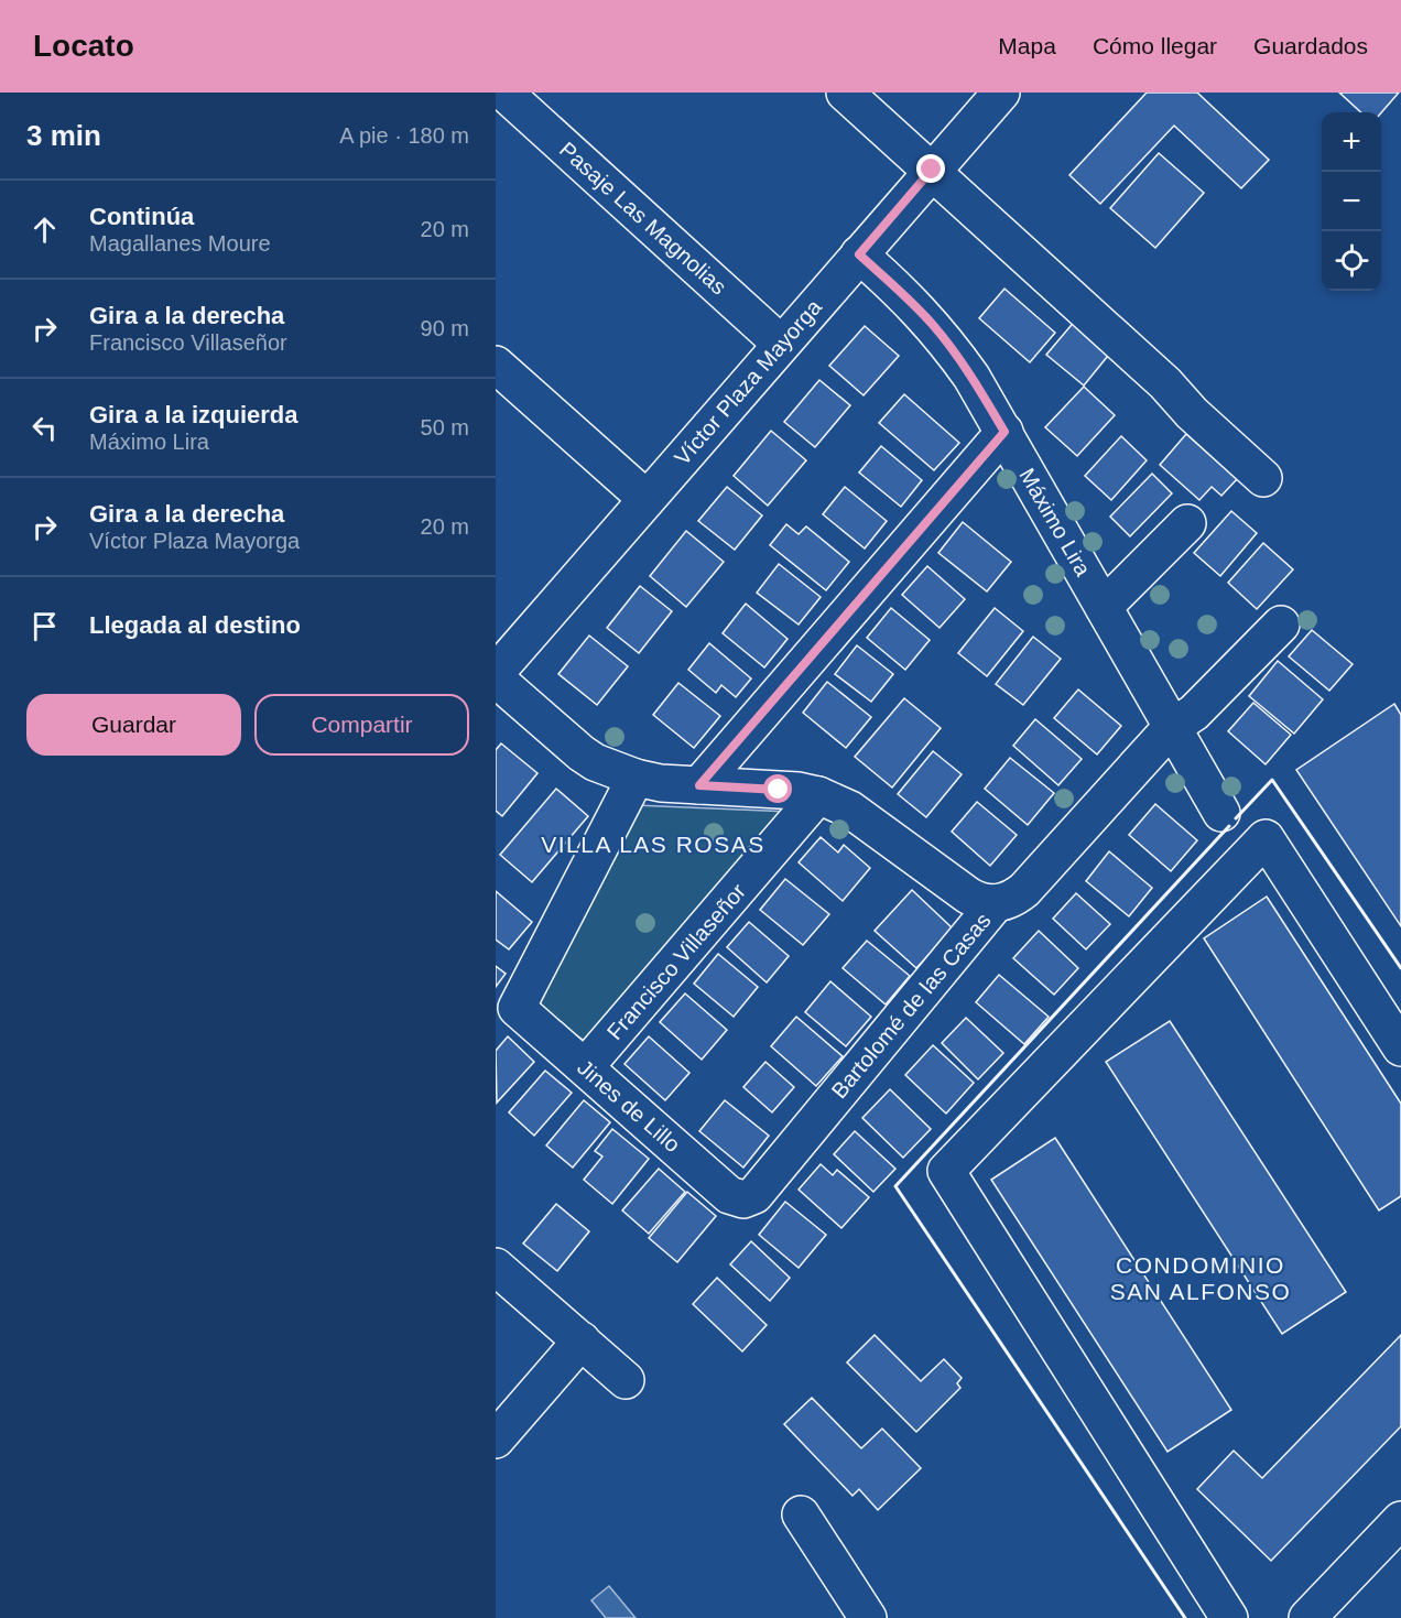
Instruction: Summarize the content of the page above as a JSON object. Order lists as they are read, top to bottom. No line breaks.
{"streets":{"street":["Pasaje Las Magnolias","Víctor Plaza Mayorga","Máximo Lira","Francisco Villaseñor","Bartolomé de las Casas","Jines de Lillo"]},"crossings":[["Pasaje Las Magnolias","Víctor Plaza Mayorga"],["Víctor Plaza Mayorga","Máximo Lira"],["Máximo Lira","Bartolomé de las Casas"],["Francisco Villaseñor","Jines de Lillo"],["Bartolomé de las Casas","Jines de Lillo"]],"districts":["VILLA LAS ROSAS","CONDOMINIO SAN ALFONSO"],"page":{"header":"Locato","nav":["Mapa","Cómo llegar","Guardados"],"heading":["3 min","A pie · 180 m"],"map_buttons":["+","−"],"list":[["Continúa","Magallanes Moure","20 m"],["Gira a la derecha","Francisco Villaseñor","90 m"],["Gira a la izquierda","Máximo Lira","50 m"],["Gira a la derecha","Víctor Plaza Mayorga","20 m"],"Llegada al destino"],"buttons":["Guardar","Compartir"]}}
